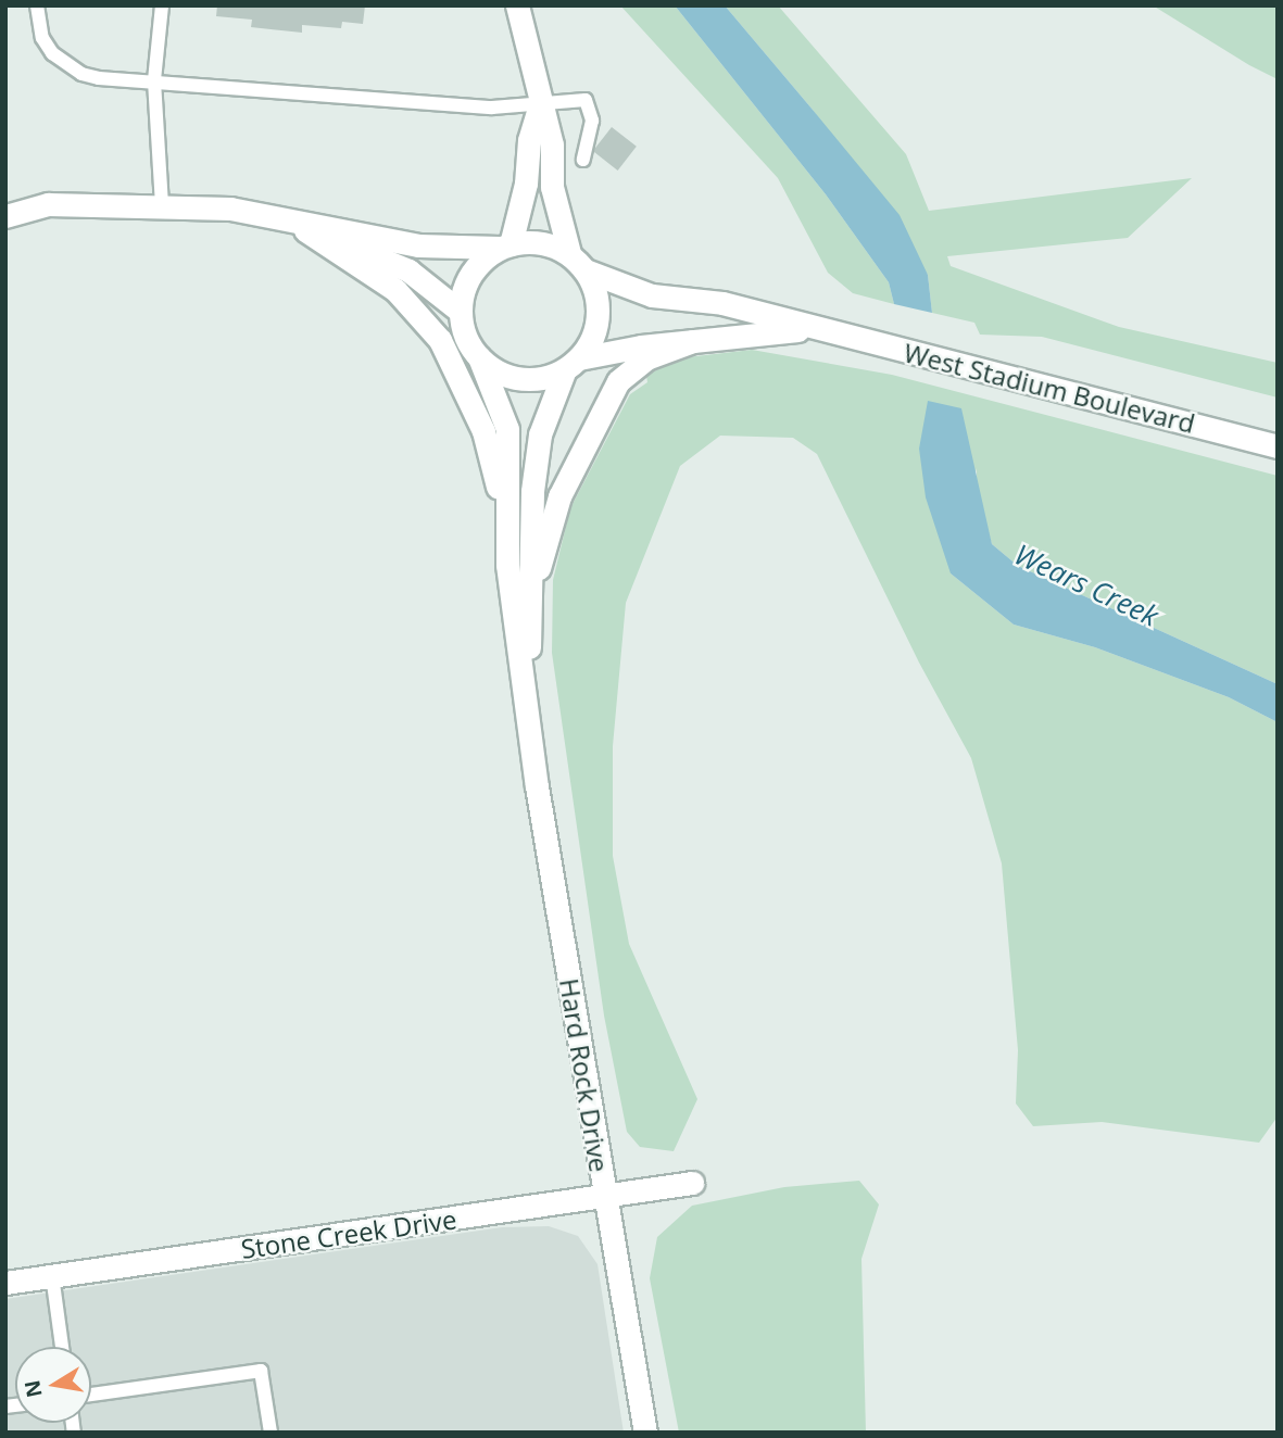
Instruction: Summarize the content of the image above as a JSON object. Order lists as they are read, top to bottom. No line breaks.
{"streets":{"main road":["West Stadium Boulevard","Hard Rock Drive","Stone Creek Drive"]},"crossings":[["West Stadium Boulevard","Hard Rock Drive"],["Hard Rock Drive","Stone Creek Drive"]],"water":["Wears Creek"],"north":"left"}
